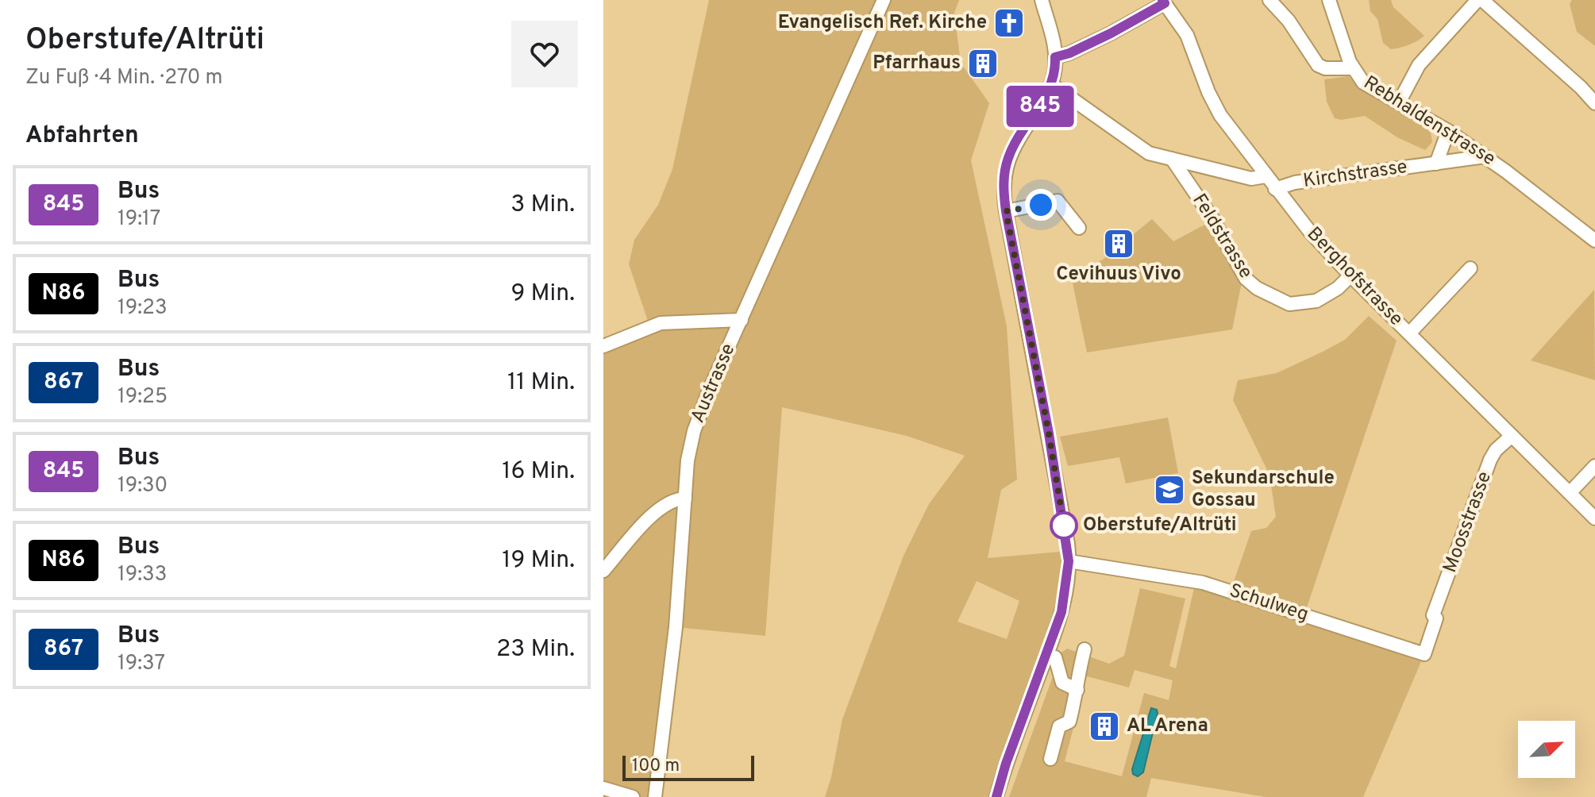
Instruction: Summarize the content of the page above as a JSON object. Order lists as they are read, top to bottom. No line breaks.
{"streets":{"street":["Rebhaldenstrasse","Kirchstrasse","Feldstrasse","Berghofstrasse","Austrasse","Moosstrasse","Schulweg"]},"crossings":[["Rebhaldenstrasse","Kirchstrasse"],["Kirchstrasse","Berghofstrasse"],["Feldstrasse","Berghofstrasse"],["Berghofstrasse","Moosstrasse"],["Moosstrasse","Schulweg"]],"places":{"church":["Evangelisch Ref. Kirche"],"building":["Pfarrhaus","Cevihuus Vivo","AL Arena"],"school or university":["Sekundarschule Gossau"],"other":["Oberstufe/Altrüti"]},"lines":["bus line 845"],"scale_bar":"100 m","north":"top right","page":{"heading":[["Oberstufe/Altrüti","Zu Fuß · 4 Min. · 270 m"],"Abfahrten"],"on_map":"845","list":[{"mark":"845","name":"Bus","note":"19:17","value":"3 Min."},{"mark":"N86","name":"Bus","note":"19:23","value":"9 Min."},{"mark":"867","name":"Bus","note":"19:25","value":"11 Min."},{"mark":"845","name":"Bus","note":"19:30","value":"16 Min."},{"mark":"N86","name":"Bus","note":"19:33","value":"19 Min."},{"mark":"867","name":"Bus","note":"19:37","value":"23 Min."}],"scale":"100 m"}}
